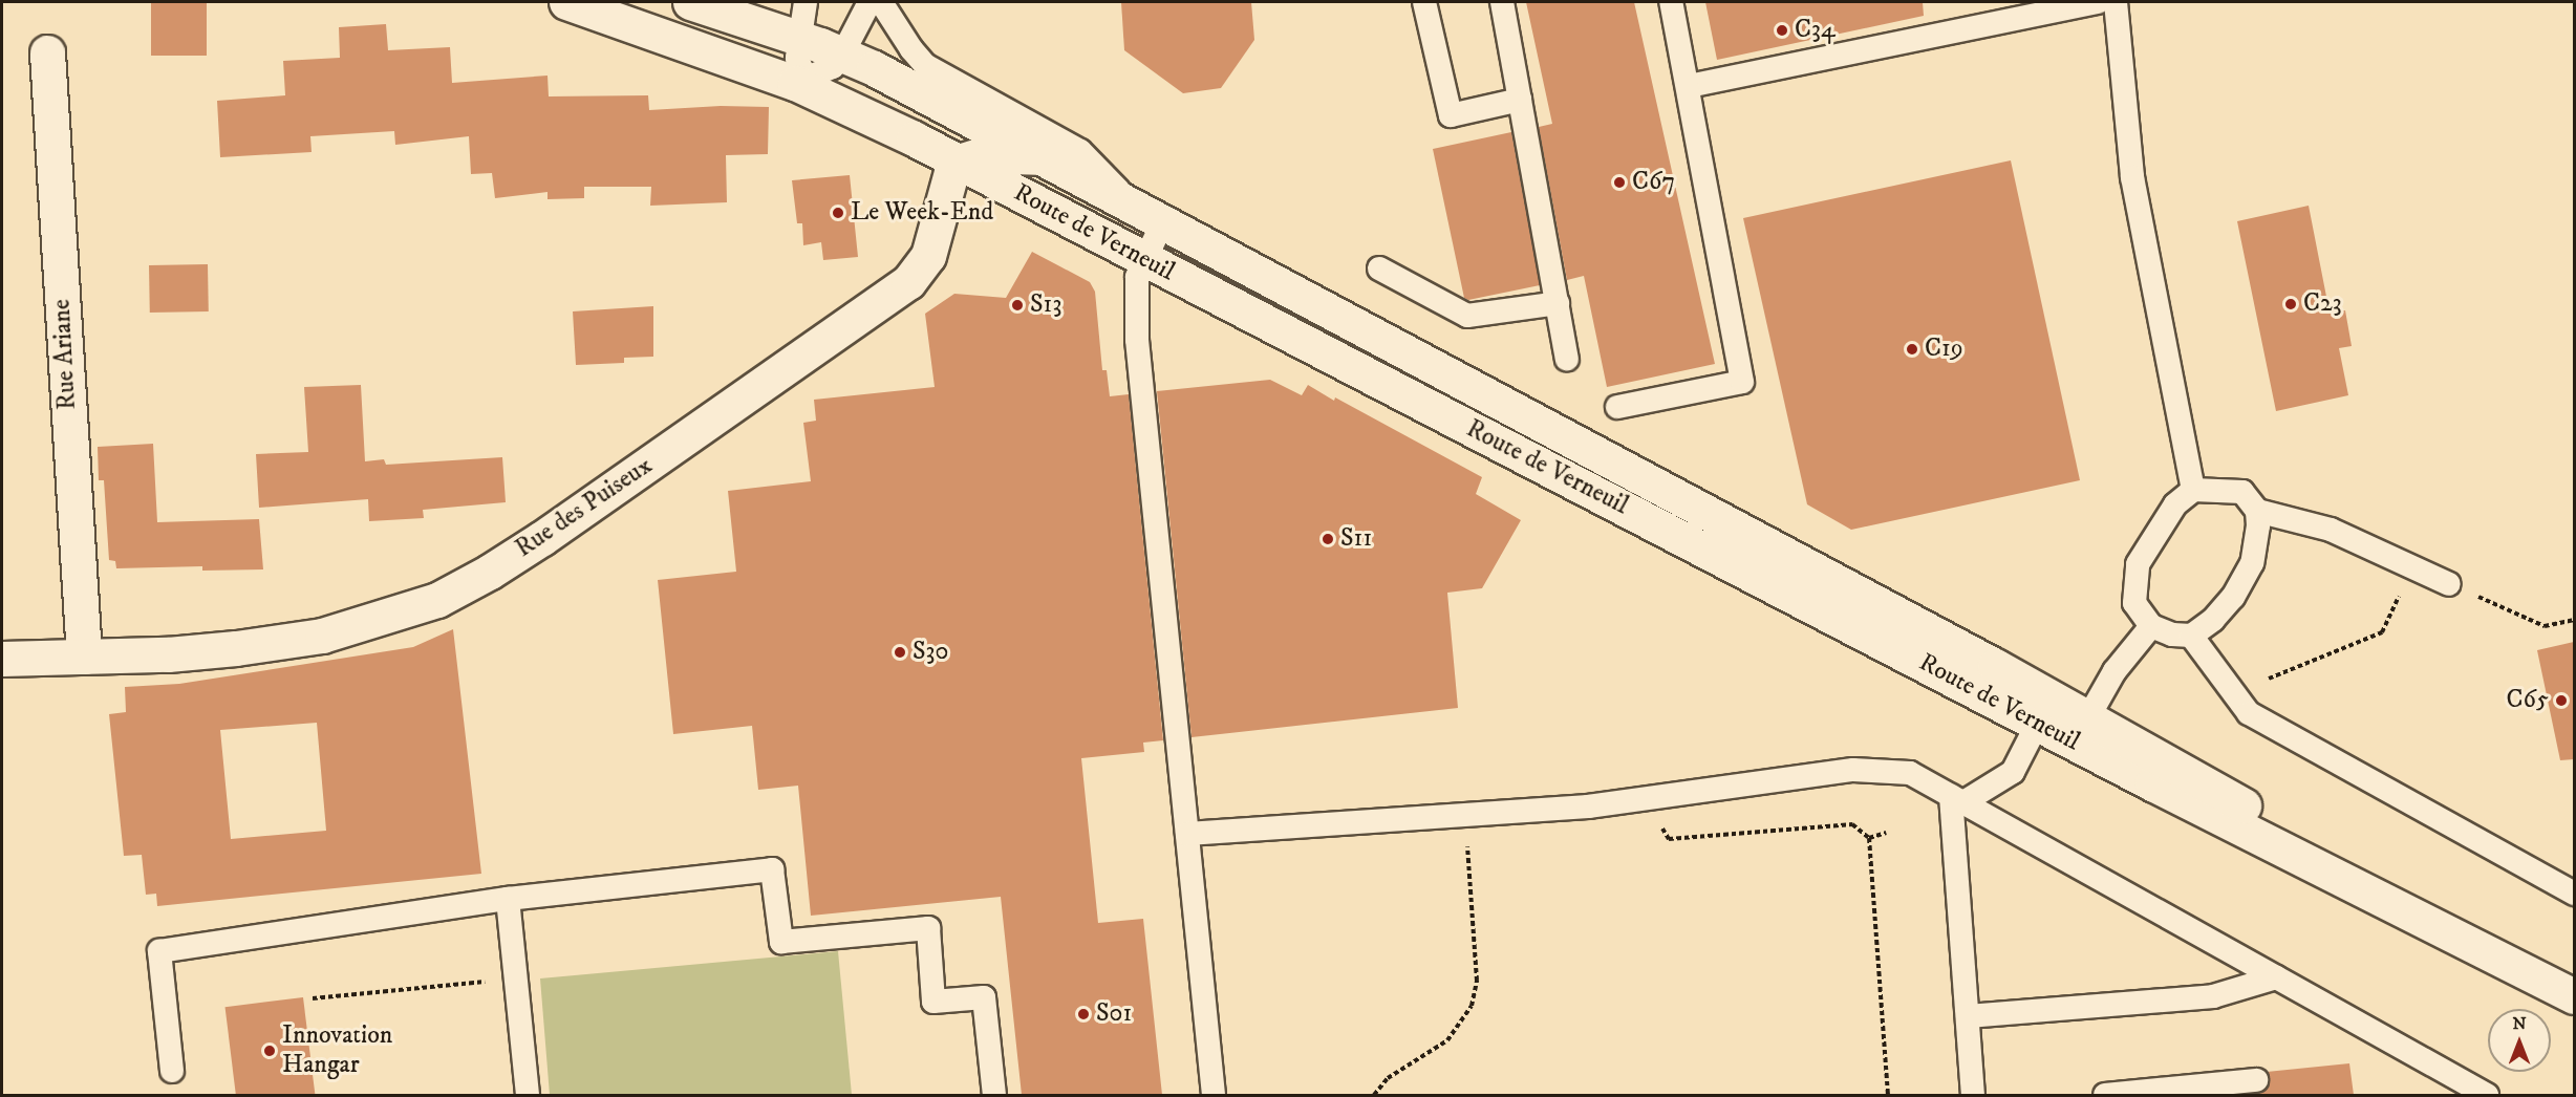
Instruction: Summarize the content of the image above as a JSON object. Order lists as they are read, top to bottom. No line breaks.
{"streets":{"main road":["Route de Verneuil","Rue Ariane","Rue des Puiseux"]},"crossings":[["Route de Verneuil","Rue des Puiseux"],["Rue Ariane","Rue des Puiseux"]],"places":["C34","C67","Le Week-End","C23","S13","C19","S11","S30","C65","S01","Innovation Hangar"],"north":"top"}
